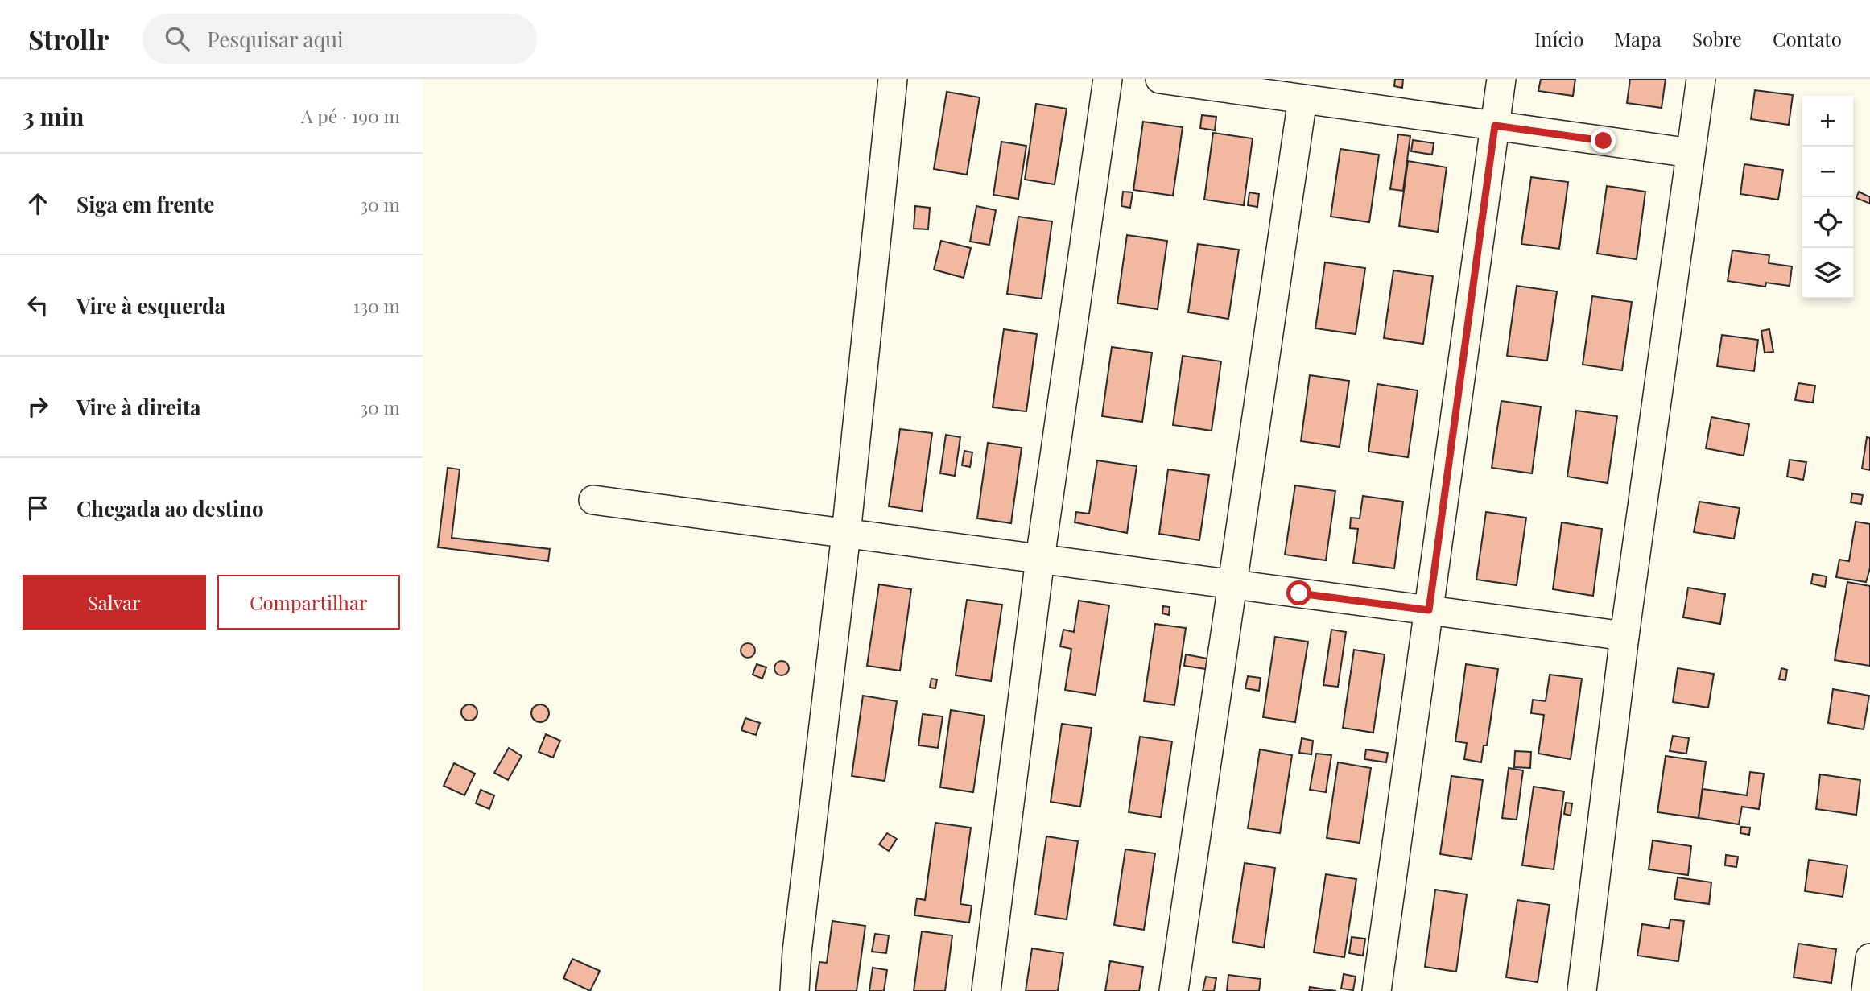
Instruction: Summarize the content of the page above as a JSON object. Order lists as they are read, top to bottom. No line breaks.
{"page":{"header":"Strollr","search":"Pesquisar aqui","nav":["Início","Mapa","Sobre","Contato"],"heading":["3 min","A pé · 190 m"],"map_buttons":["+","−"],"list":[["Siga em frente","30 m"],["Vire à esquerda","130 m"],["Vire à direita","30 m"],"Chegada ao destino"],"buttons":["Salvar","Compartilhar"]}}
